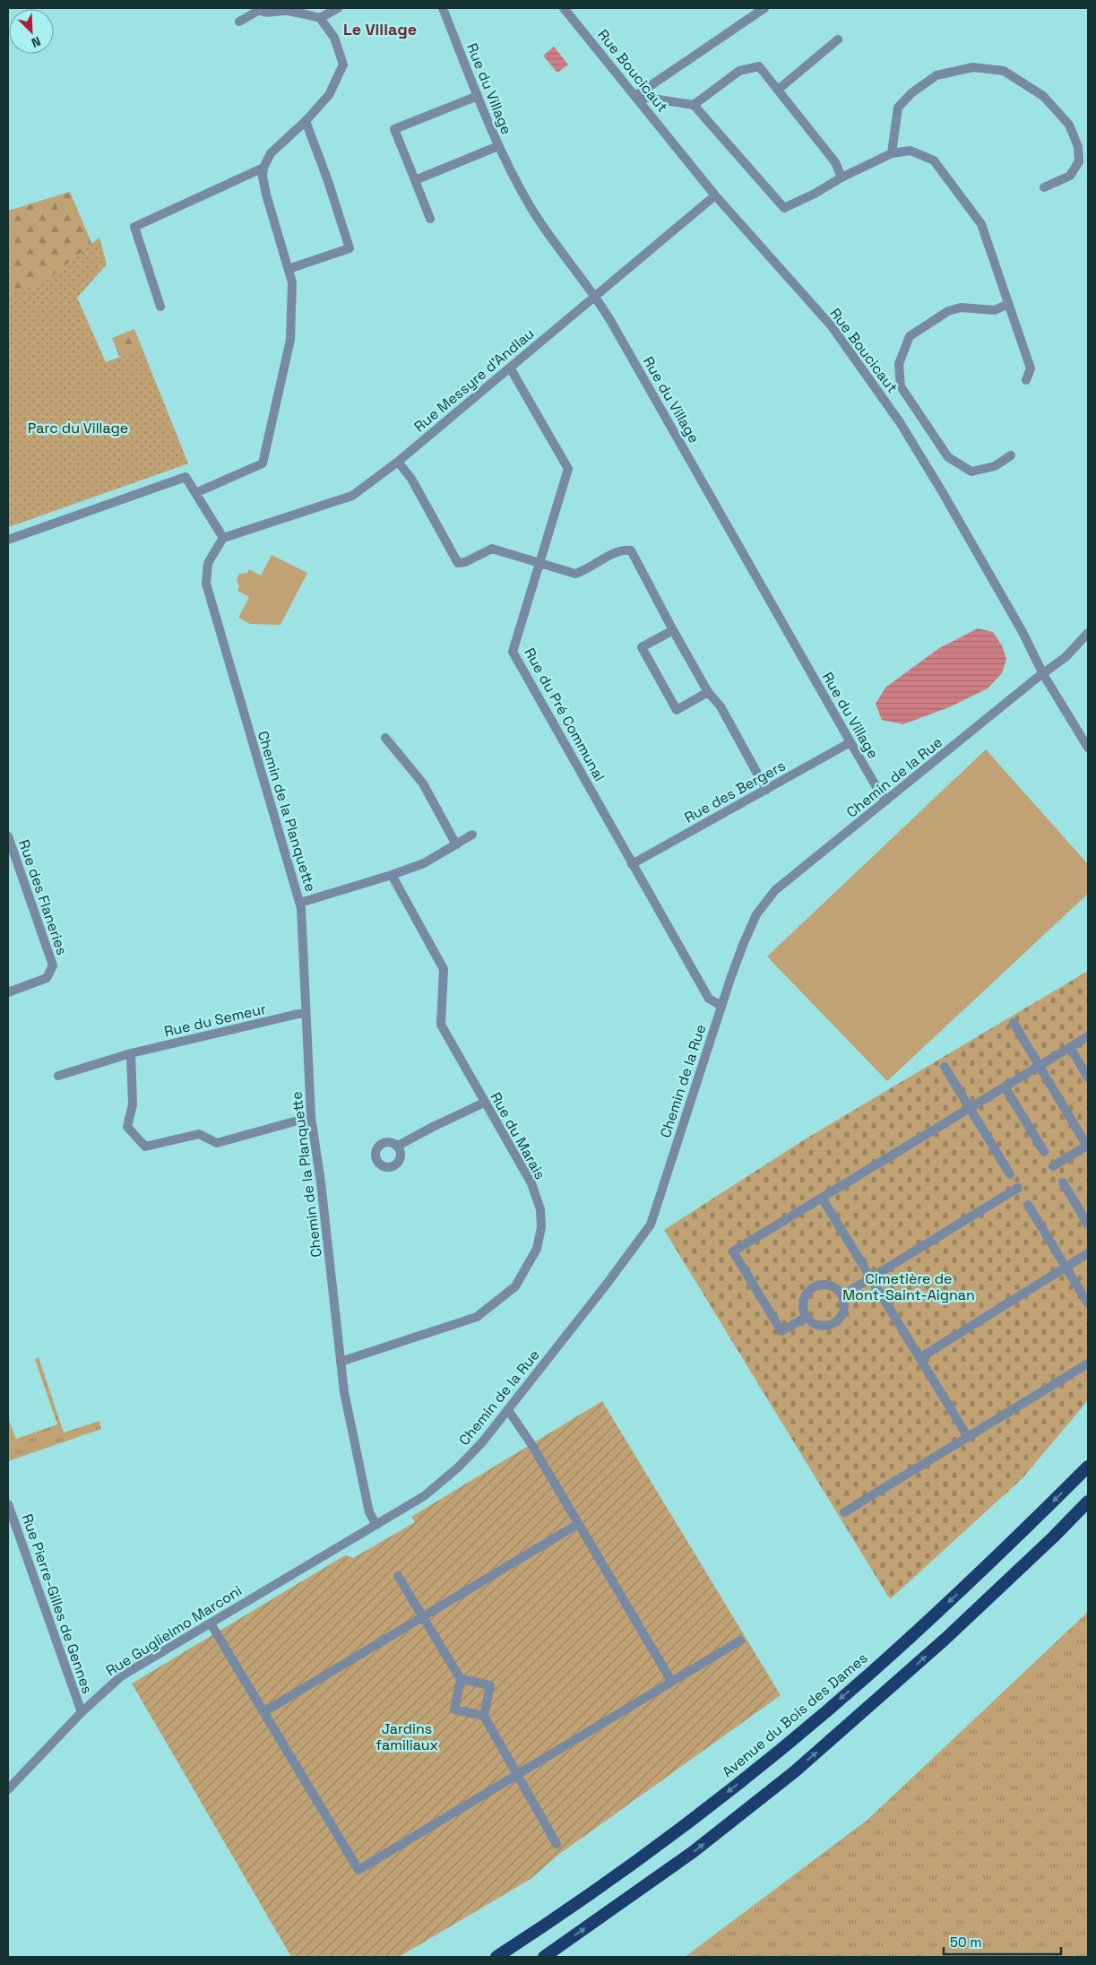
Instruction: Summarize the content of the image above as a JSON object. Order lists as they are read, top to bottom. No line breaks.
{"streets":{"highway":["Avenue du Bois des Dames"],"street":["Rue Boucicaut","Rue du Village","Rue Messyre d'Andlau","Rue du Pré Communal","Chemin de la Rue","Rue des Bergers","Chemin de la Planquette","Rue des Flaneries","Rue du Semeur","Rue du Marais","Rue Pierre-Gilles de Gennes","Rue Guglielmo Marconi"]},"crossings":[["Rue Boucicaut","Rue Messyre d'Andlau"],["Rue Boucicaut","Chemin de la Rue"],["Rue du Village","Rue Messyre d'Andlau"],["Rue du Village","Chemin de la Rue"],["Rue du Village","Rue des Bergers"],["Rue Messyre d'Andlau","Rue du Pré Communal"],["Rue Messyre d'Andlau","Chemin de la Planquette"],["Rue du Pré Communal","Chemin de la Rue"],["Rue du Pré Communal","Rue des Bergers"],["Chemin de la Rue","Chemin de la Planquette"],["Chemin de la Rue","Rue Guglielmo Marconi"],["Chemin de la Planquette","Rue du Semeur"],["Chemin de la Planquette","Rue du Marais"],["Chemin de la Planquette","Rue Guglielmo Marconi"],["Rue Pierre-Gilles de Gennes","Rue Guglielmo Marconi"]],"districts":["Le Village"],"parks":["Parc du Village","Cimetière de Mont-Saint-Aignan","Jardins familiaux"],"scale_bar":"50 m","north":"bottom right"}
